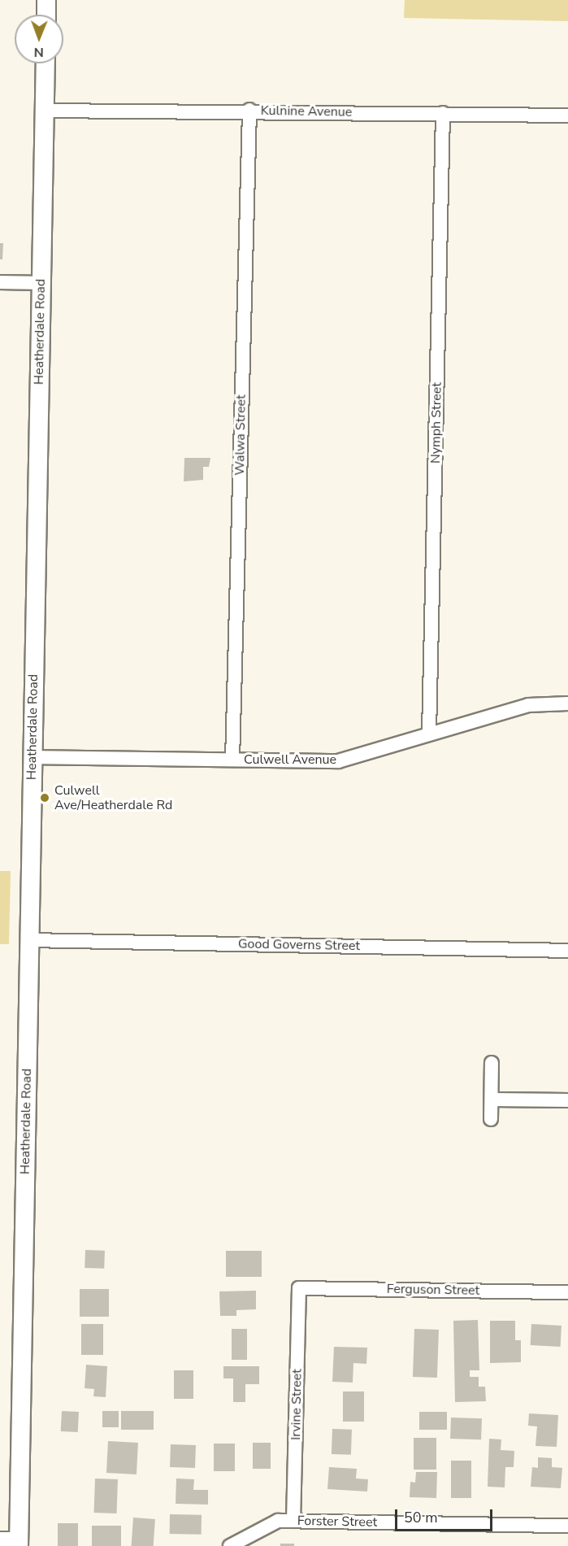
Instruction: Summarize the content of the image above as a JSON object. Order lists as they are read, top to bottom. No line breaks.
{"streets":{"main road":["Heatherdale Road"],"street":["Kulnine Avenue","Nymph Street","Walwa Street","Culwell Avenue","Good Governs Street","Ferguson Street","Irvine Street","Forster Street"]},"crossings":[["Kulnine Avenue","Heatherdale Road"],["Kulnine Avenue","Nymph Street"],["Kulnine Avenue","Walwa Street"],["Heatherdale Road","Culwell Avenue"],["Heatherdale Road","Good Governs Street"],["Nymph Street","Culwell Avenue"],["Walwa Street","Culwell Avenue"],["Ferguson Street","Irvine Street"],["Irvine Street","Forster Street"]],"places":["Culwell Ave/Heatherdale Rd"],"scale_bar":"50 m","north":"bottom"}
